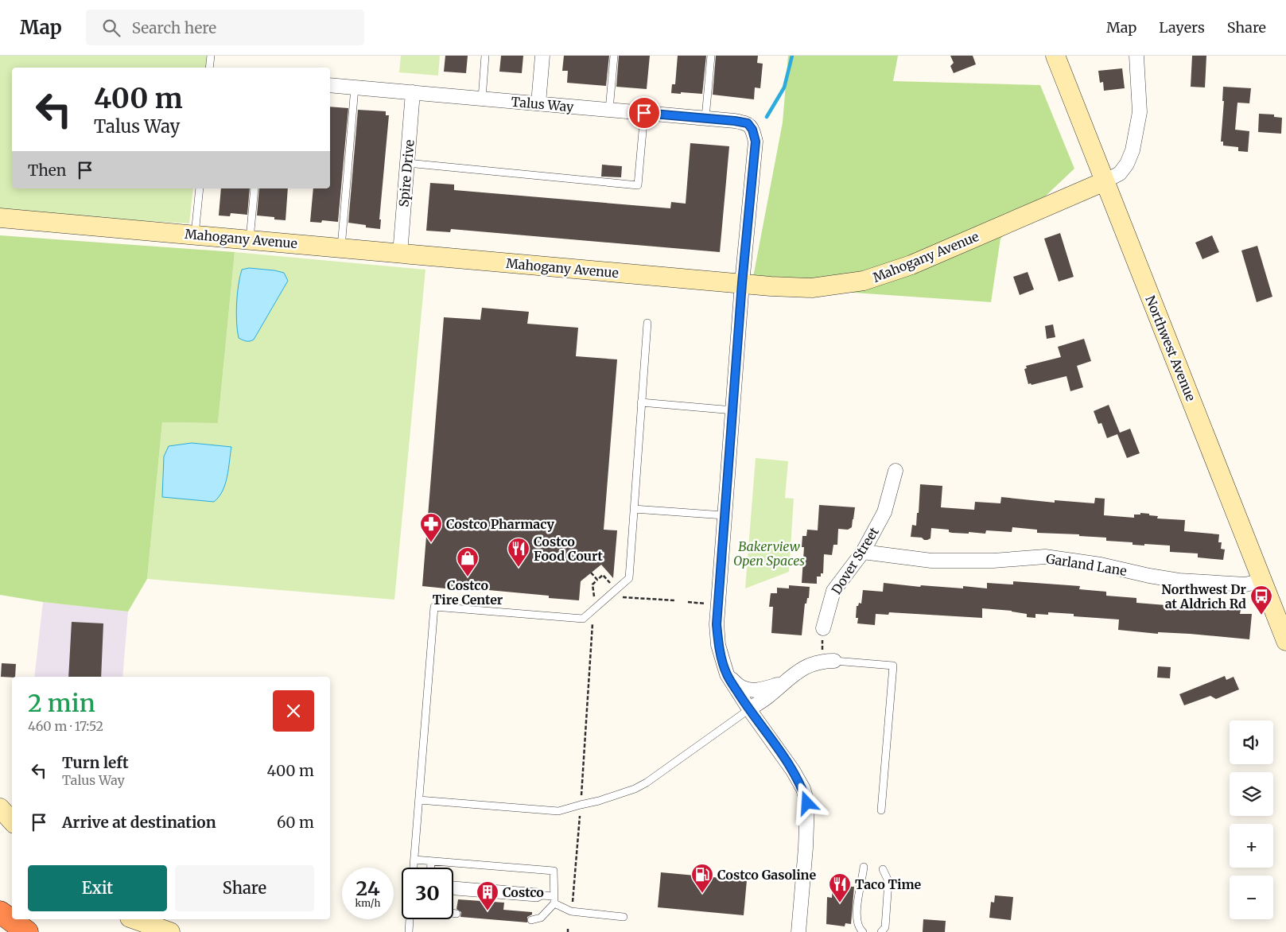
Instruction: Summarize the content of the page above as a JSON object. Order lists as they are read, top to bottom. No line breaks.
{"streets":{"street":["Talus Way","Spire Drive","Mahogany Avenue","Northwest Avenue","Dover Street","Garland Lane"]},"crossings":[["Talus Way","Spire Drive"],["Talus Way","Mahogany Avenue"],["Spire Drive","Mahogany Avenue"],["Mahogany Avenue","Northwest Avenue"],["Northwest Avenue","Garland Lane"],["Dover Street","Garland Lane"]],"parks":["Bakerview Open Spaces"],"places":{"pharmacy":["Costco Pharmacy"],"restaurant":["Costco Food Court","Taco Time"],"shop":["Costco Tire Center"],"bus stop":["Northwest Dr at Aldrich Rd"],"fuel station":["Costco Gasoline"],"building":["Costco"]},"page":{"header":"Map","search":"Search here","nav":["Map","Layers","Share"],"turn":["400 m","Talus Way"],"then":"Then","heading":["2 min","460 m · 17:52"],"map_buttons":["+","−"],"list":[{"name":"Turn left","note":"Talus Way","value":"400 m"},{"name":"Arrive at destination","value":"60 m"}],"buttons":["Exit","Share"],"speed":"24 km/h","limit":"30"}}
